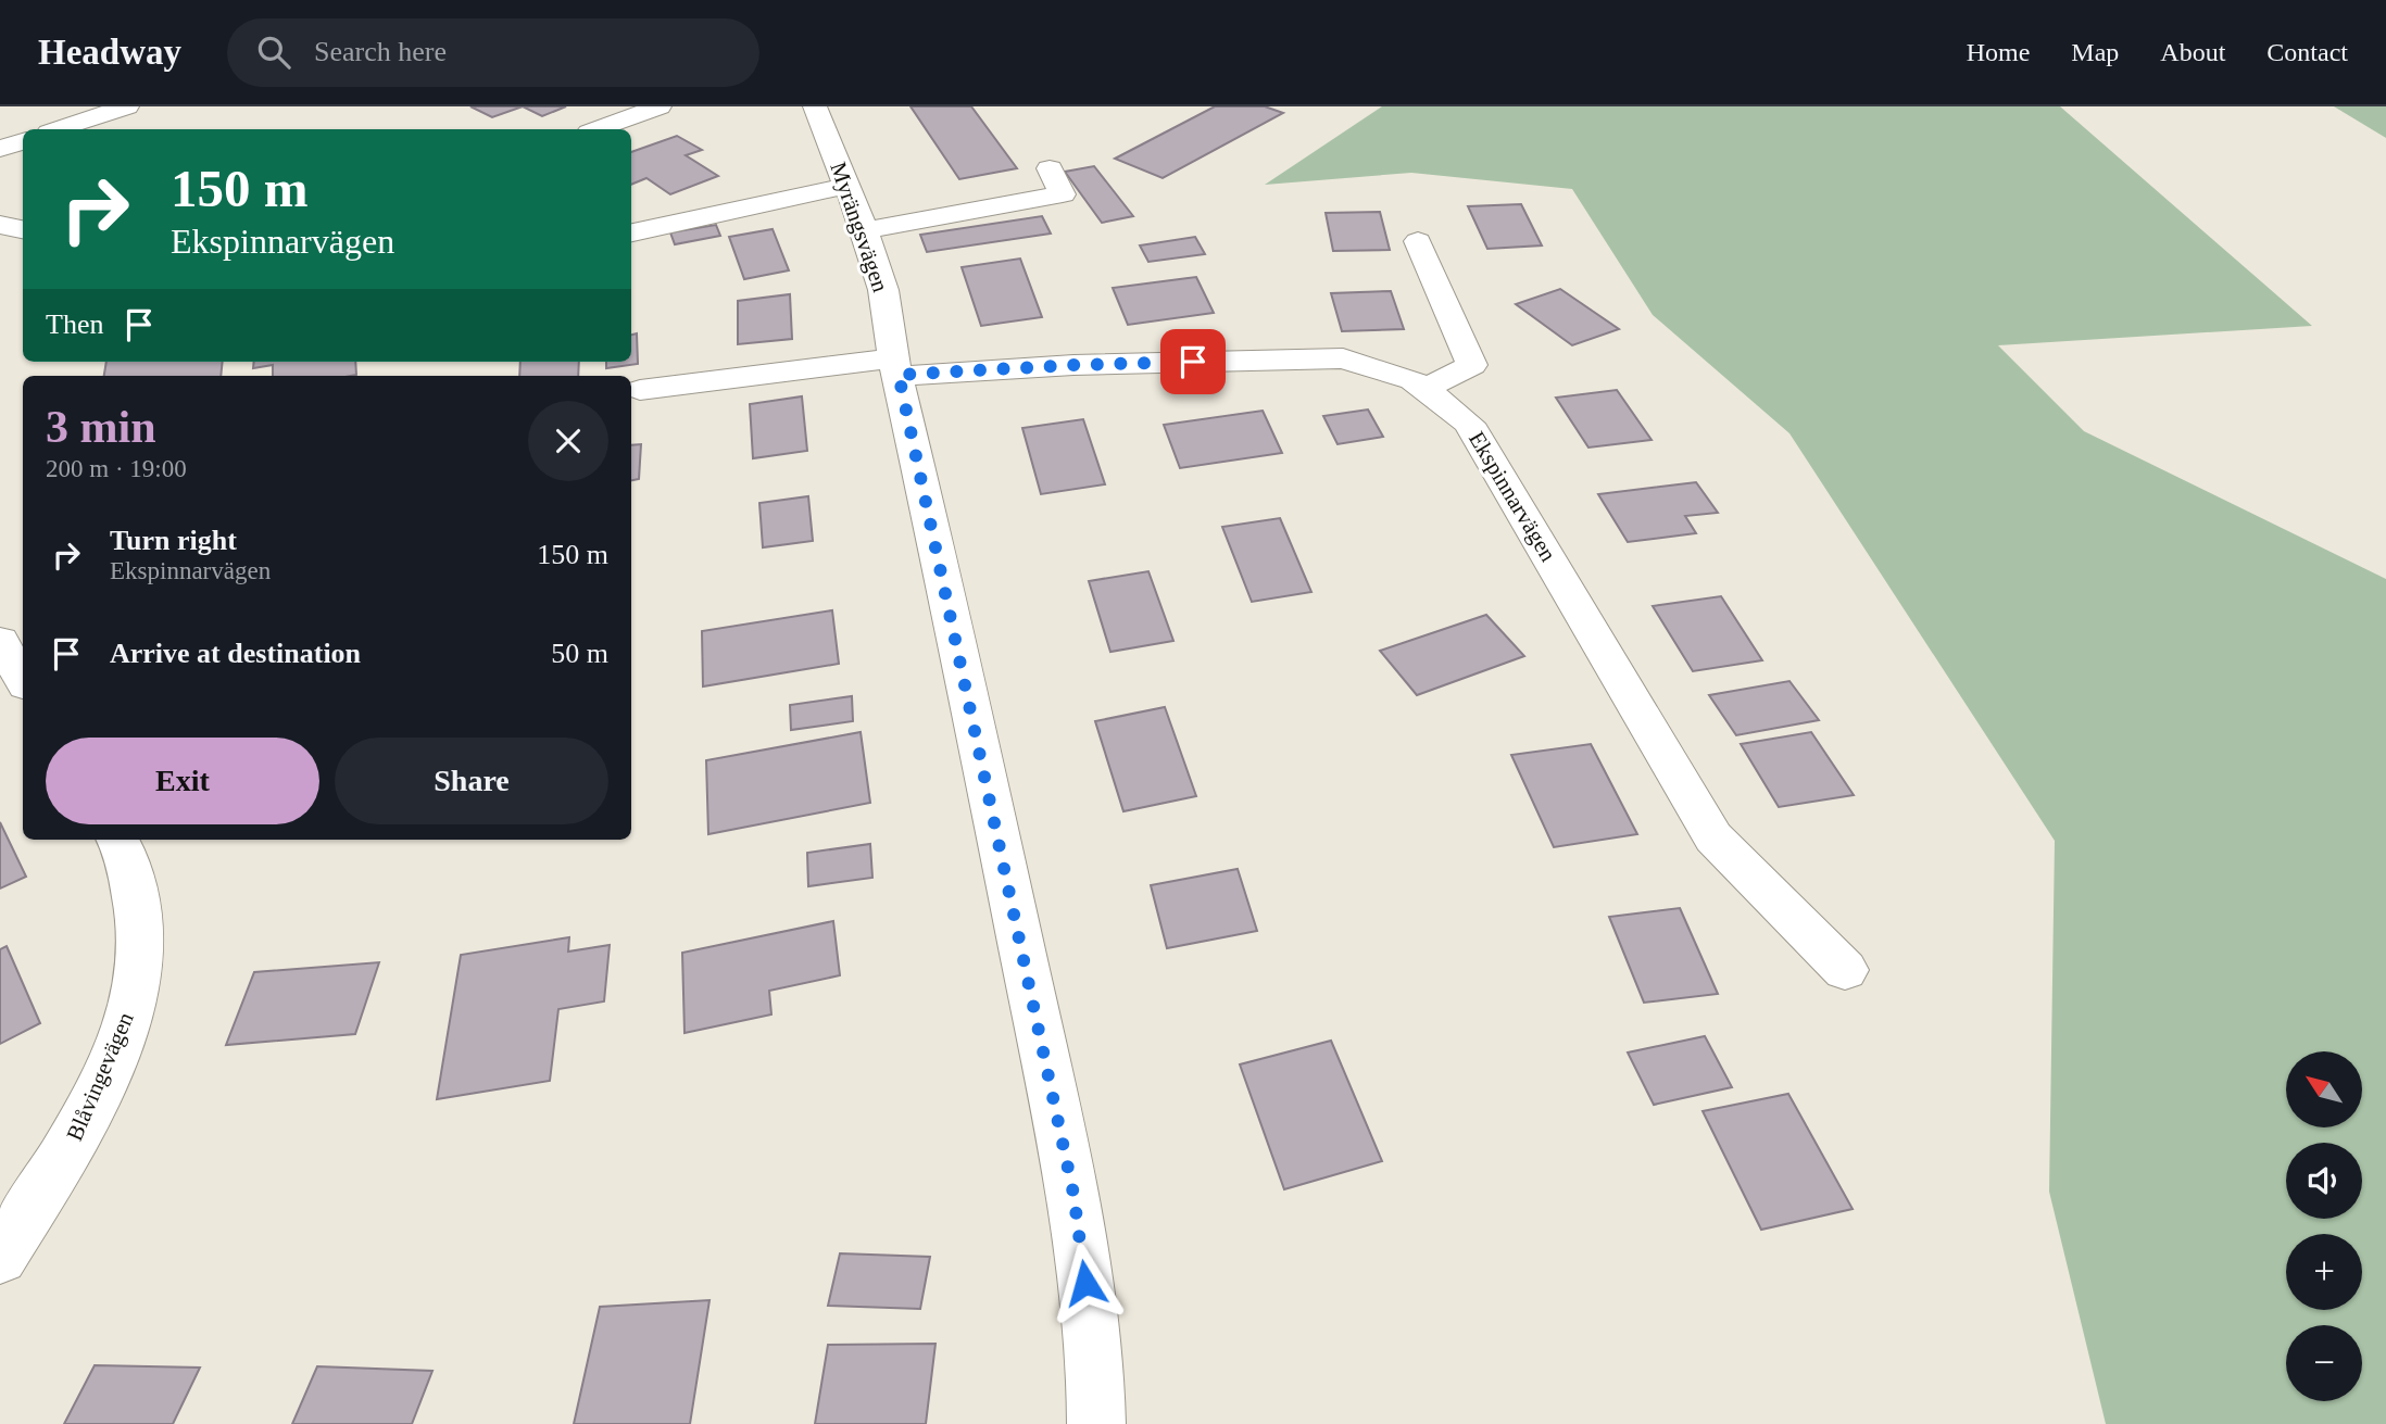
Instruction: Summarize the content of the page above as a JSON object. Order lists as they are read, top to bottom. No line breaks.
{"streets":{"street":["Myrängsvägen","Ekspinnarvägen","Blåvingevägen"]},"crossings":[["Myrängsvägen","Ekspinnarvägen"]],"north":"top left","page":{"header":"Headway","search":"Search here","nav":["Home","Map","About","Contact"],"turn":["150 m","Ekspinnarvägen"],"then":"Then","heading":["3 min","200 m · 19:00"],"list":[{"name":"Turn right","note":"Ekspinnarvägen","value":"150 m"},{"name":"Arrive at destination","value":"50 m"}],"buttons":["Exit","Share"],"map_buttons":["+","−"]}}
